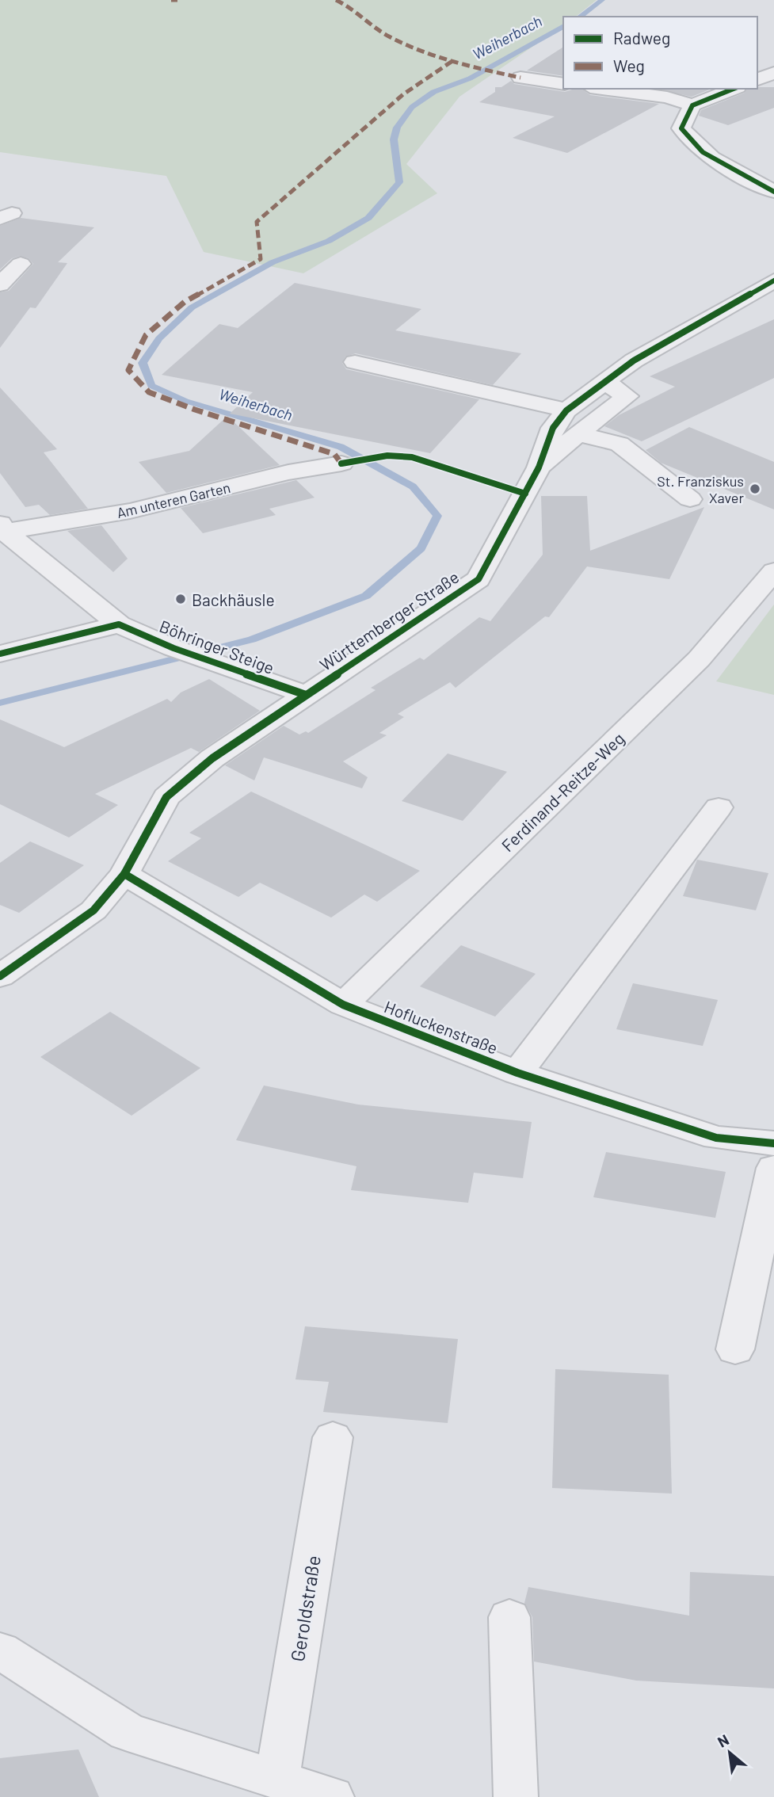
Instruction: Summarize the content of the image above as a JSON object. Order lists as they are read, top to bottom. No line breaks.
{"streets":{"street":["Am unteren Garten","Württemberger Straße","Böhringer Steige","Ferdinand-Reitze-Weg","Hofluckenstraße","Geroldstraße"]},"crossings":[["Am unteren Garten","Böhringer Steige"],["Württemberger Straße","Böhringer Steige"],["Württemberger Straße","Hofluckenstraße"],["Ferdinand-Reitze-Weg","Hofluckenstraße"]],"water":["Weiherbach"],"places":["St. Franziskus Xaver","Backhäusle"],"legend":["Radweg","Weg"],"north":"top left"}
